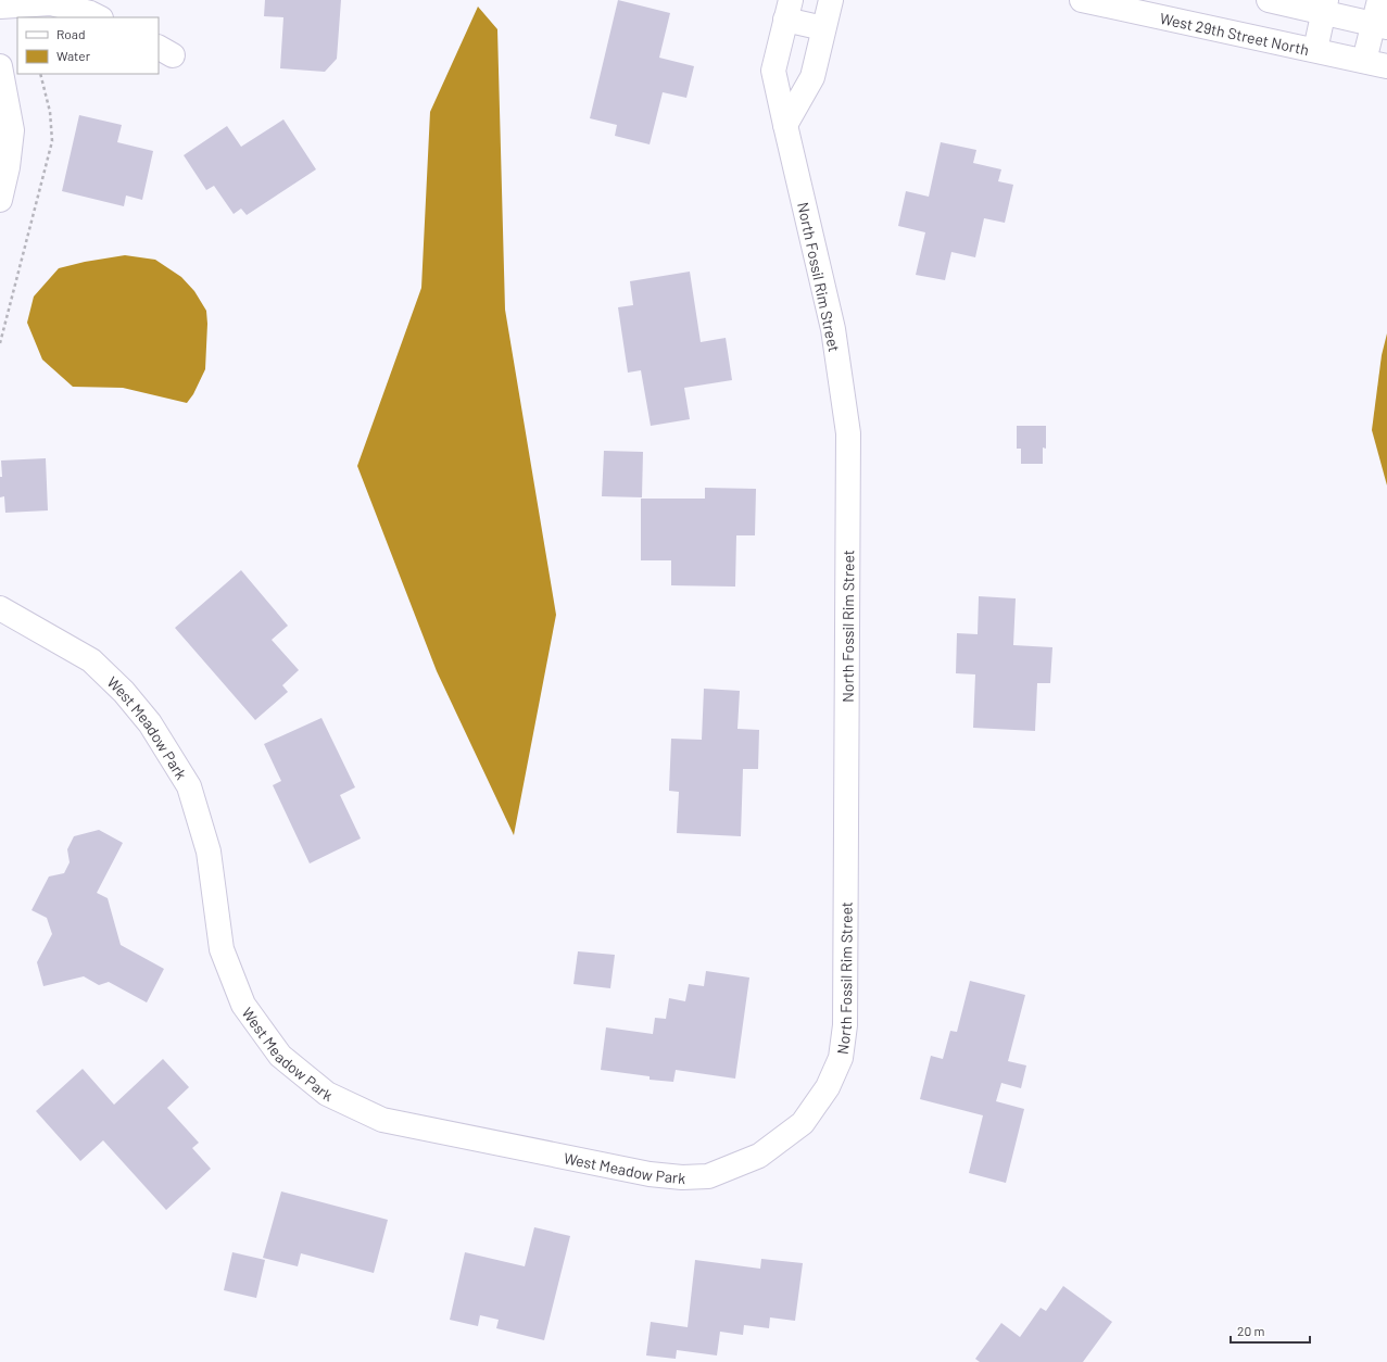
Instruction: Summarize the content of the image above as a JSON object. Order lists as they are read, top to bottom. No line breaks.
{"streets":{"street":["West 29th Street North","North Fossil Rim Street","West Meadow Park"]},"crossings":[["North Fossil Rim Street","West Meadow Park"]],"legend":["Road","Water"],"scale_bar":"20 m"}
